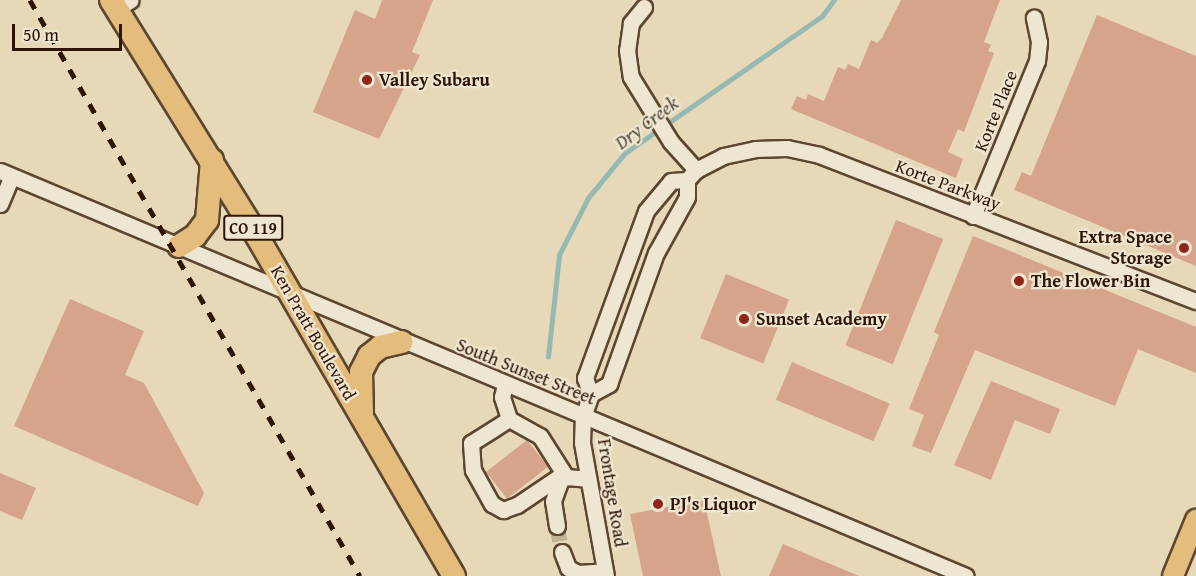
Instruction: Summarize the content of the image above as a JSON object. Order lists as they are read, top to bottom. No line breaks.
{"streets":{"highway":["CO 119","Ken Pratt Boulevard"],"street":["Korte Place","Korte Parkway","South Sunset Street","Frontage Road"]},"crossings":[["Korte Place","Korte Parkway"],["Korte Parkway","South Sunset Street"],["Korte Parkway","Frontage Road"],["Ken Pratt Boulevard","South Sunset Street"],["South Sunset Street","Frontage Road"]],"water":["Dry Creek"],"places":["Valley Subaru","Extra Space Storage","The Flower Bin","Sunset Academy","PJ's Liquor"],"scale_bar":"50 m"}
